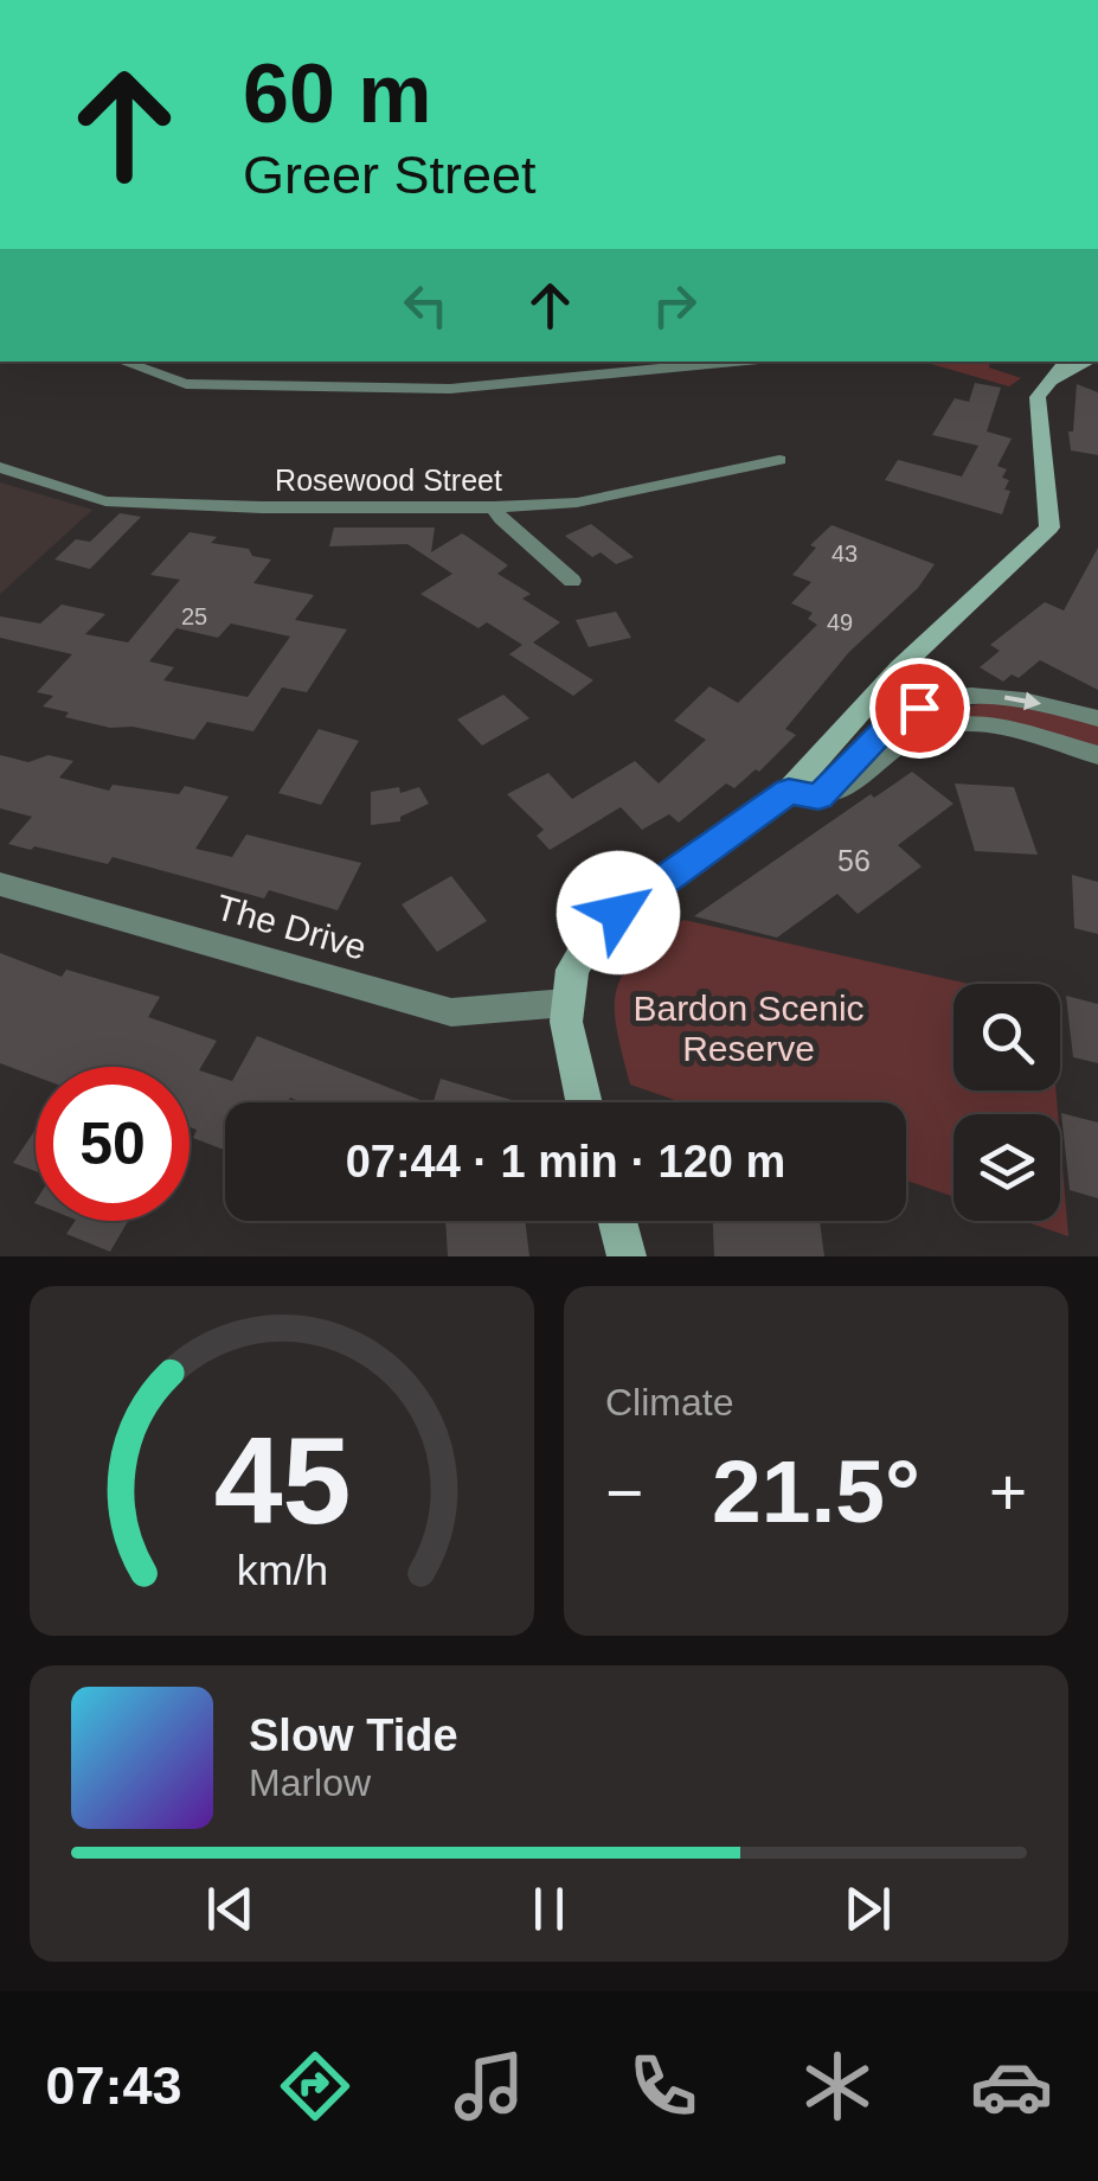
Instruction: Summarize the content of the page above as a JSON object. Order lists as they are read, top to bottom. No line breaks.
{"streets":{"street":["Rosewood Street","The Drive"]},"parks":["Bardon Scenic Reserve"],"house_numbers":["43","25","49","56"],"page":{"turn":["60 m","Greer Street"],"limit":"50","trip":"07:44 · 1 min · 120 m","tile":"Climate","heat":["−","21.5°","+"],"song":["Slow Tide","Marlow"],"tabs":"07:43","gauge":["45","km/h"]}}
